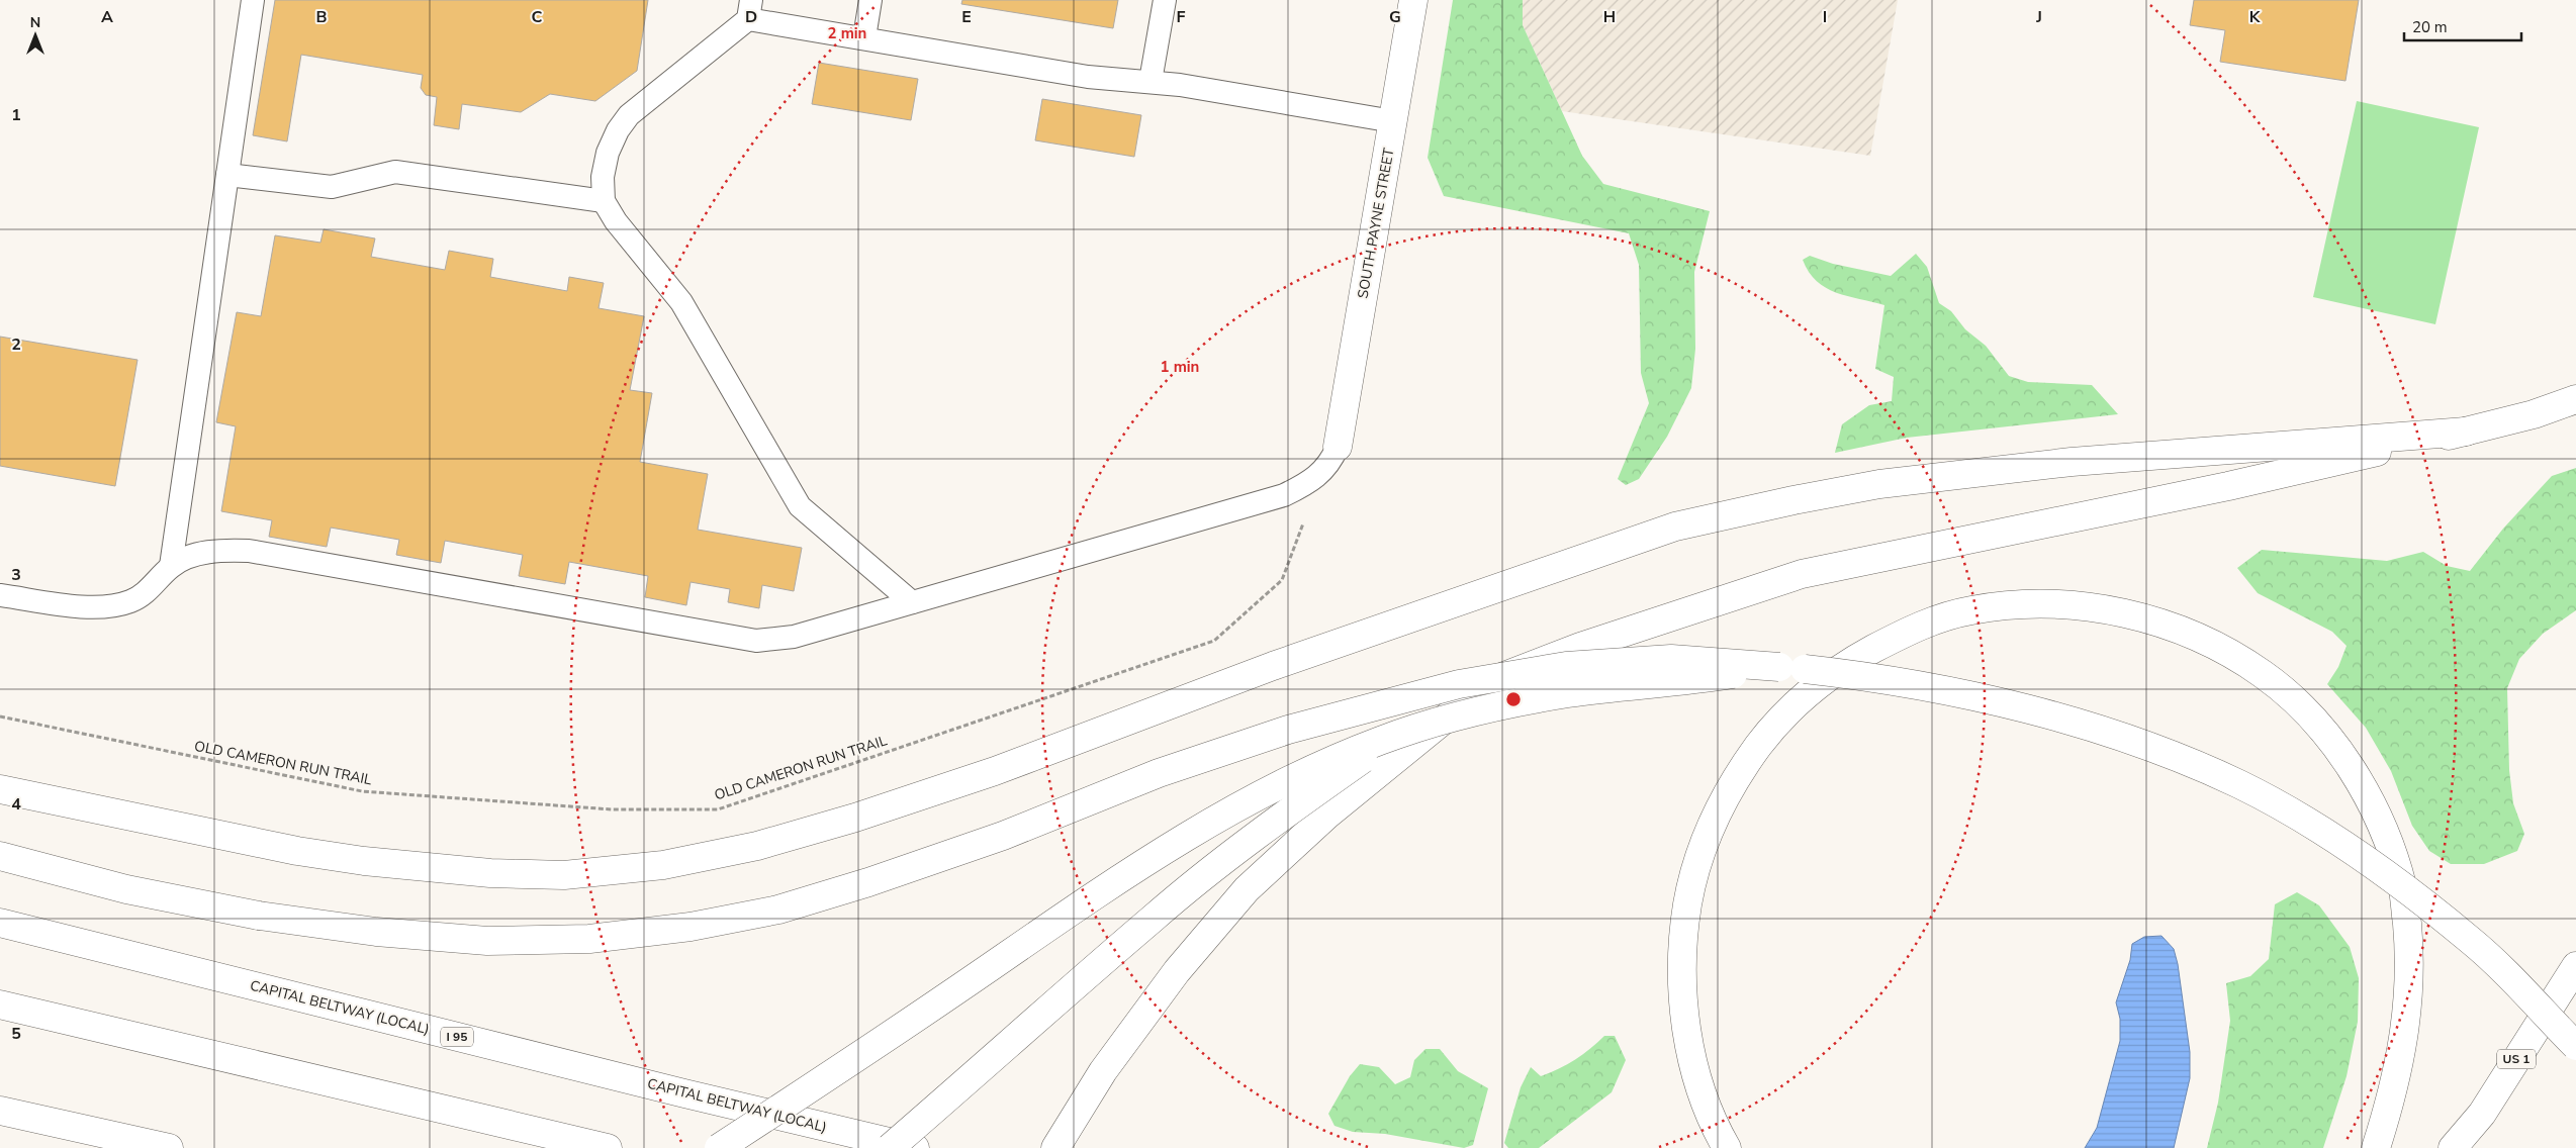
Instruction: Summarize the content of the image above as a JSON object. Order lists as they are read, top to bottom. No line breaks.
{"streets":{"main road":["SOUTH PAYNE STREET","CAPITAL BELTWAY (LOCAL)","I 95","US 1"],"path":["OLD CAMERON RUN TRAIL"]},"scale_bar":"20 m","north":"top","grid":{"columns":["A","B","C","D","E","F","G","H","I","J","K"],"rows":["1","2","3","4","5"]},"rings":["2 min","1 min"]}
